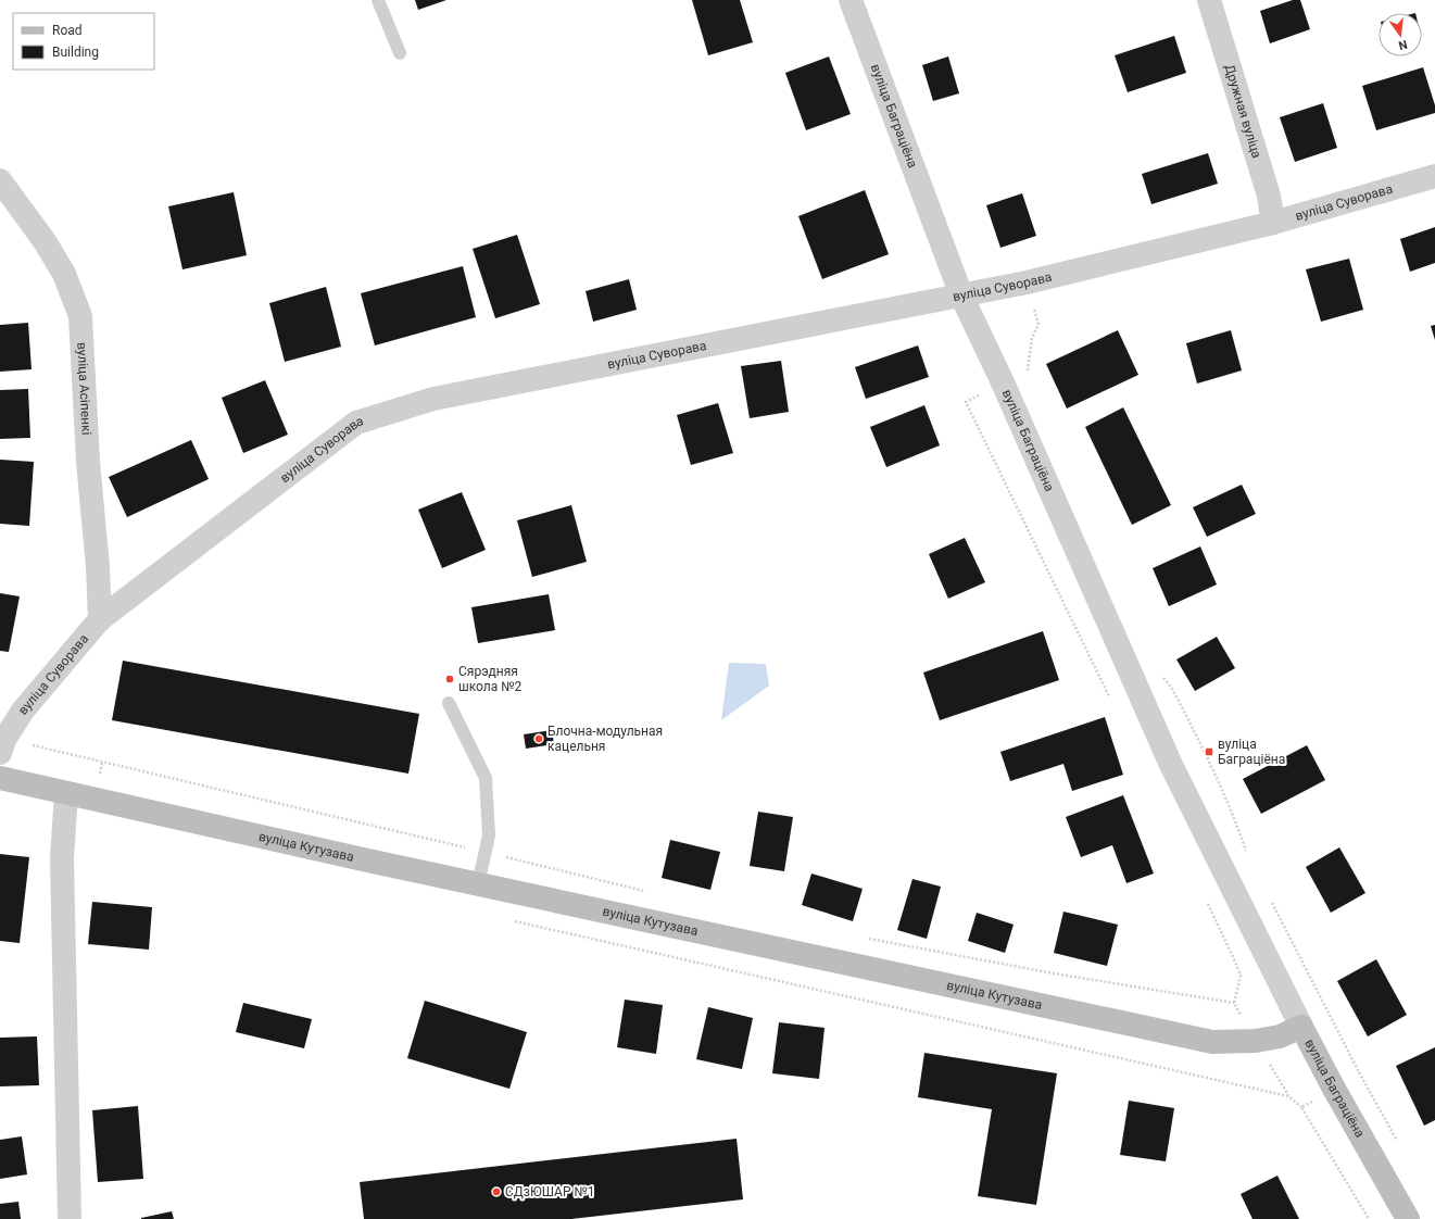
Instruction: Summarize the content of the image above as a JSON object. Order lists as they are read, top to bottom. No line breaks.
{"streets":{"main road":["вуліца Баграціёна","вуліца Кутузава"],"street":["Дружная вуліца","вуліца Суворава","вуліца Асіпенкі"]},"crossings":[["Дружная вуліца","вуліца Суворава"],["вуліца Баграціёна","вуліца Суворава"],["вуліца Баграціёна","вуліца Кутузава"],["вуліца Суворава","вуліца Асіпенкі"]],"places":{"other":["Сярэдняя школа №2","Блочна-модульная кацельня","СДзЮШАР №1"],"transit":["вуліца Баграціёна"]},"legend":["Road","Building"],"north":"bottom"}
